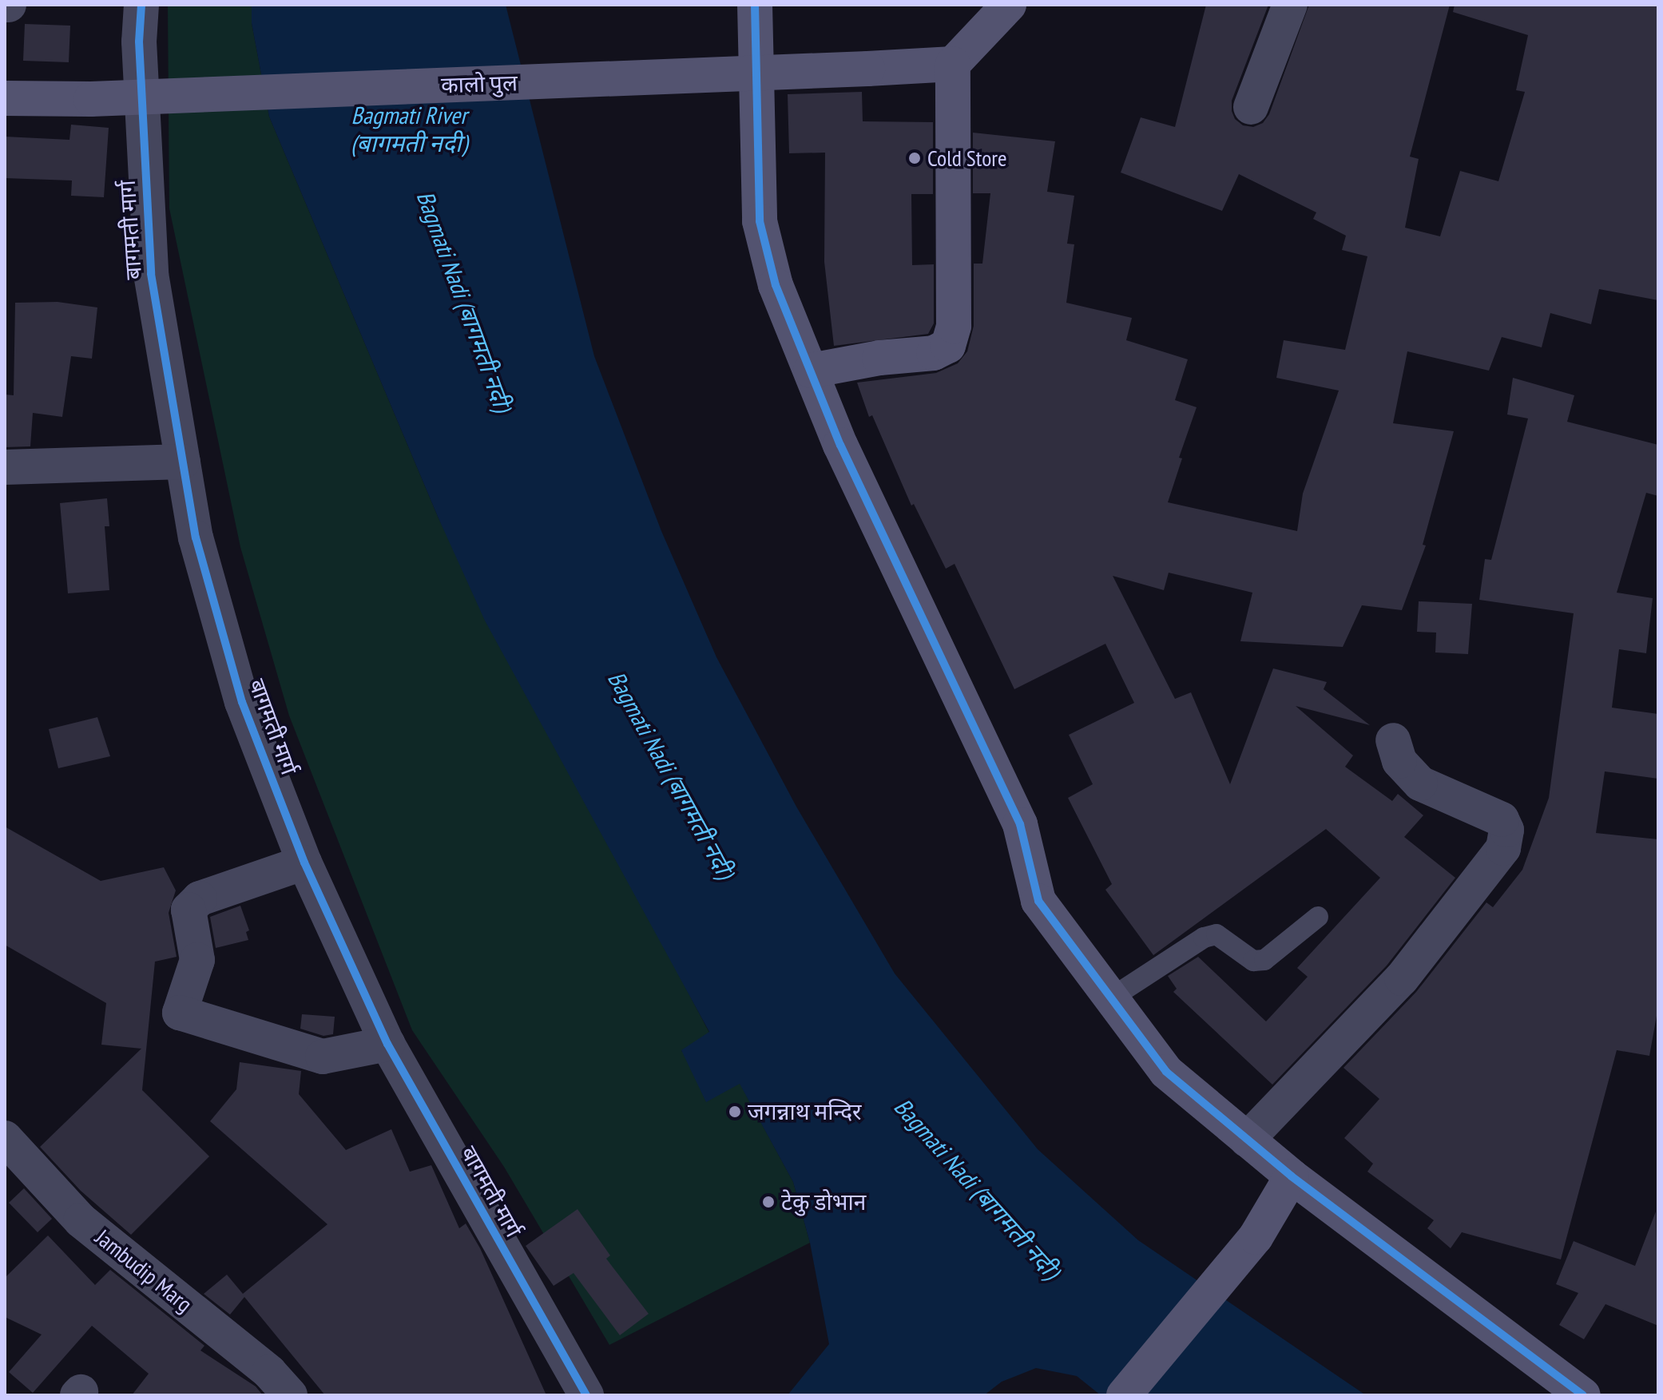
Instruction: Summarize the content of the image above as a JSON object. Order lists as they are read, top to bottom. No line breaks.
{"streets":{"street":["कालो पुल","बागमती मार्ग","Jambudip Marg"]},"water":["Bagmati River (बागमती नदी)","Bagmati Nadi (बागमती नदी)"],"places":["Cold Store","जगन्नाथ मन्दिर","टेकु डोभान"]}
